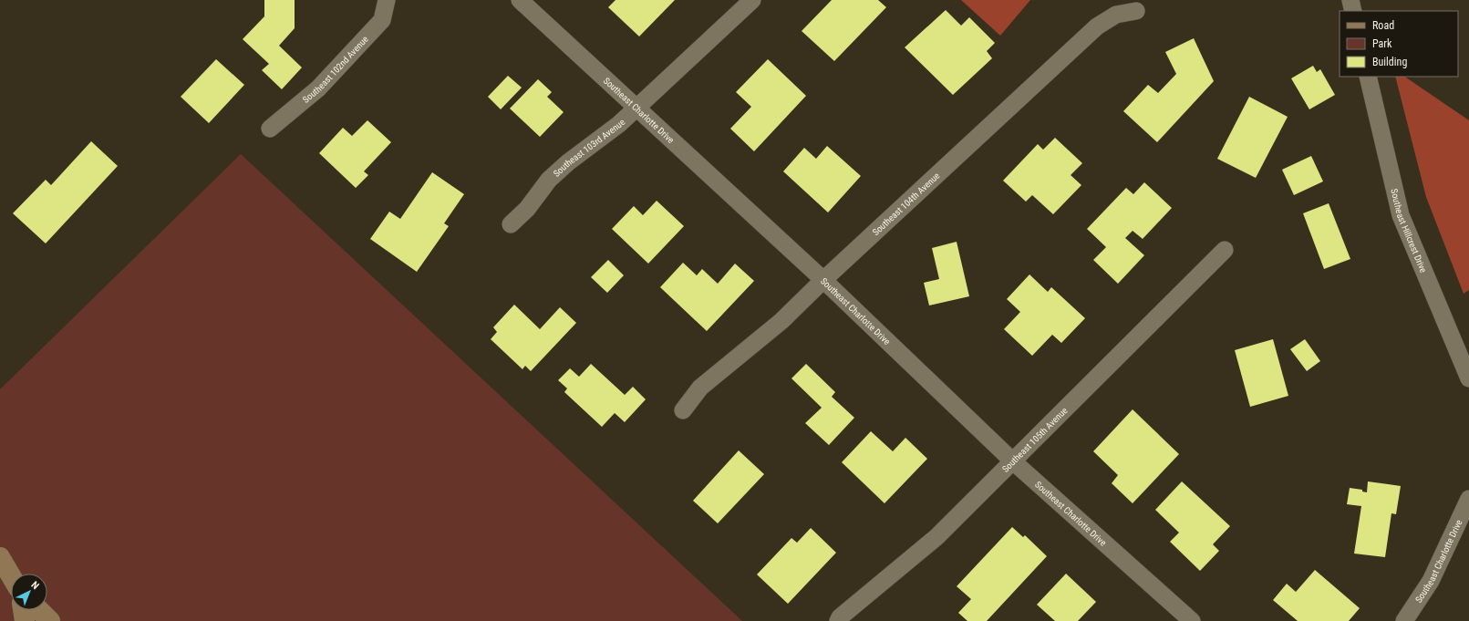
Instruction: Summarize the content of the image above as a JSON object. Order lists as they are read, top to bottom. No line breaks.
{"streets":{"street":["Southeast 102nd Avenue","Southeast Charlotte Drive","Southeast 103rd Avenue","Southeast 104th Avenue","Southeast Hillcrest Drive","Southeast 105th Avenue"]},"crossings":[["Southeast Charlotte Drive","Southeast 103rd Avenue"],["Southeast Charlotte Drive","Southeast 104th Avenue"],["Southeast Charlotte Drive","Southeast 105th Avenue"]],"legend":["Road","Park","Building"],"north":"top right"}
